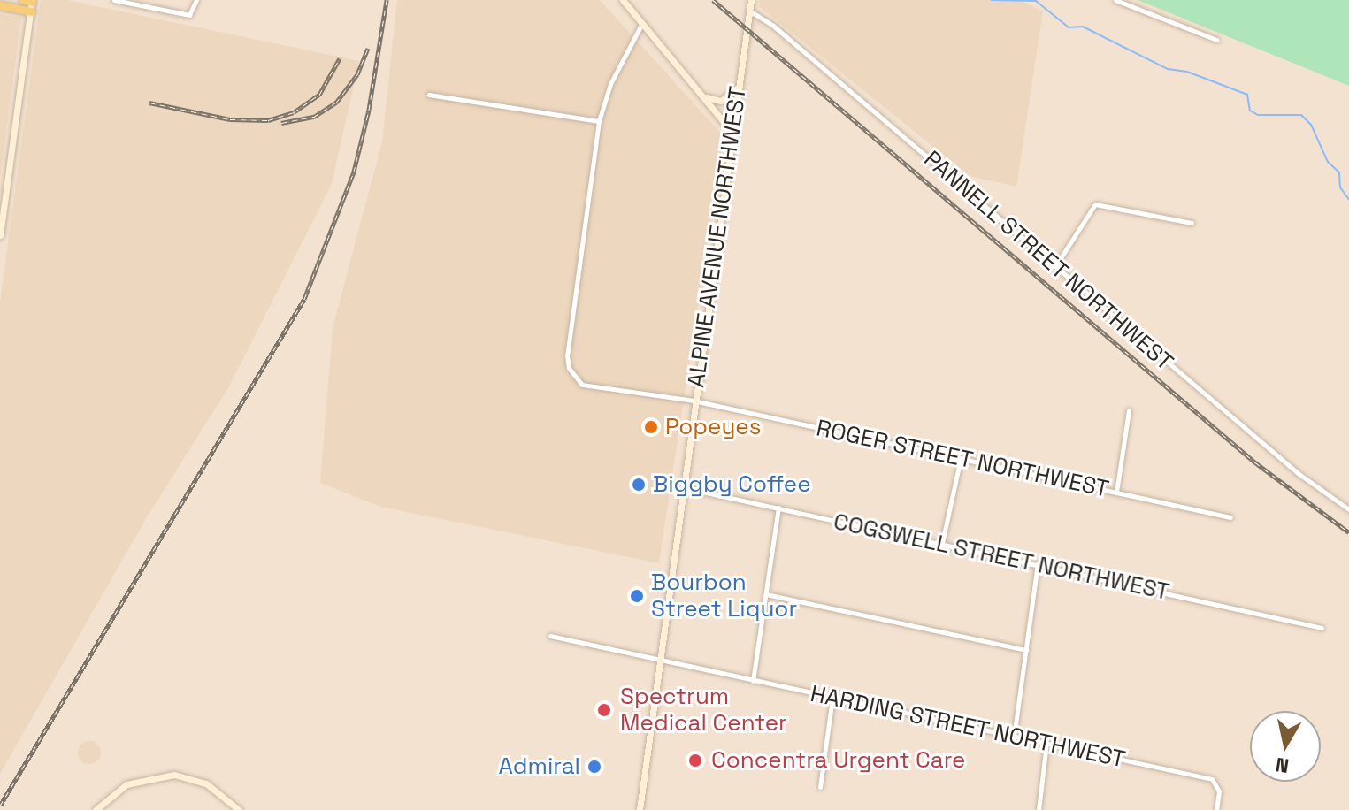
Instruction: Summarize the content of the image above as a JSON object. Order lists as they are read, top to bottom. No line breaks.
{"streets":{"main road":["ALPINE AVENUE NORTHWEST"],"street":["PANNELL STREET NORTHWEST","ROGER STREET NORTHWEST","COGSWELL STREET NORTHWEST","HARDING STREET NORTHWEST"]},"crossings":[["ALPINE AVENUE NORTHWEST","PANNELL STREET NORTHWEST"],["ALPINE AVENUE NORTHWEST","ROGER STREET NORTHWEST"],["ALPINE AVENUE NORTHWEST","COGSWELL STREET NORTHWEST"],["ALPINE AVENUE NORTHWEST","HARDING STREET NORTHWEST"]],"places":["Popeyes","Biggby Coffee","Bourbon Street Liquor","Spectrum Medical Center","Concentra Urgent Care","Admiral"],"north":"bottom"}
